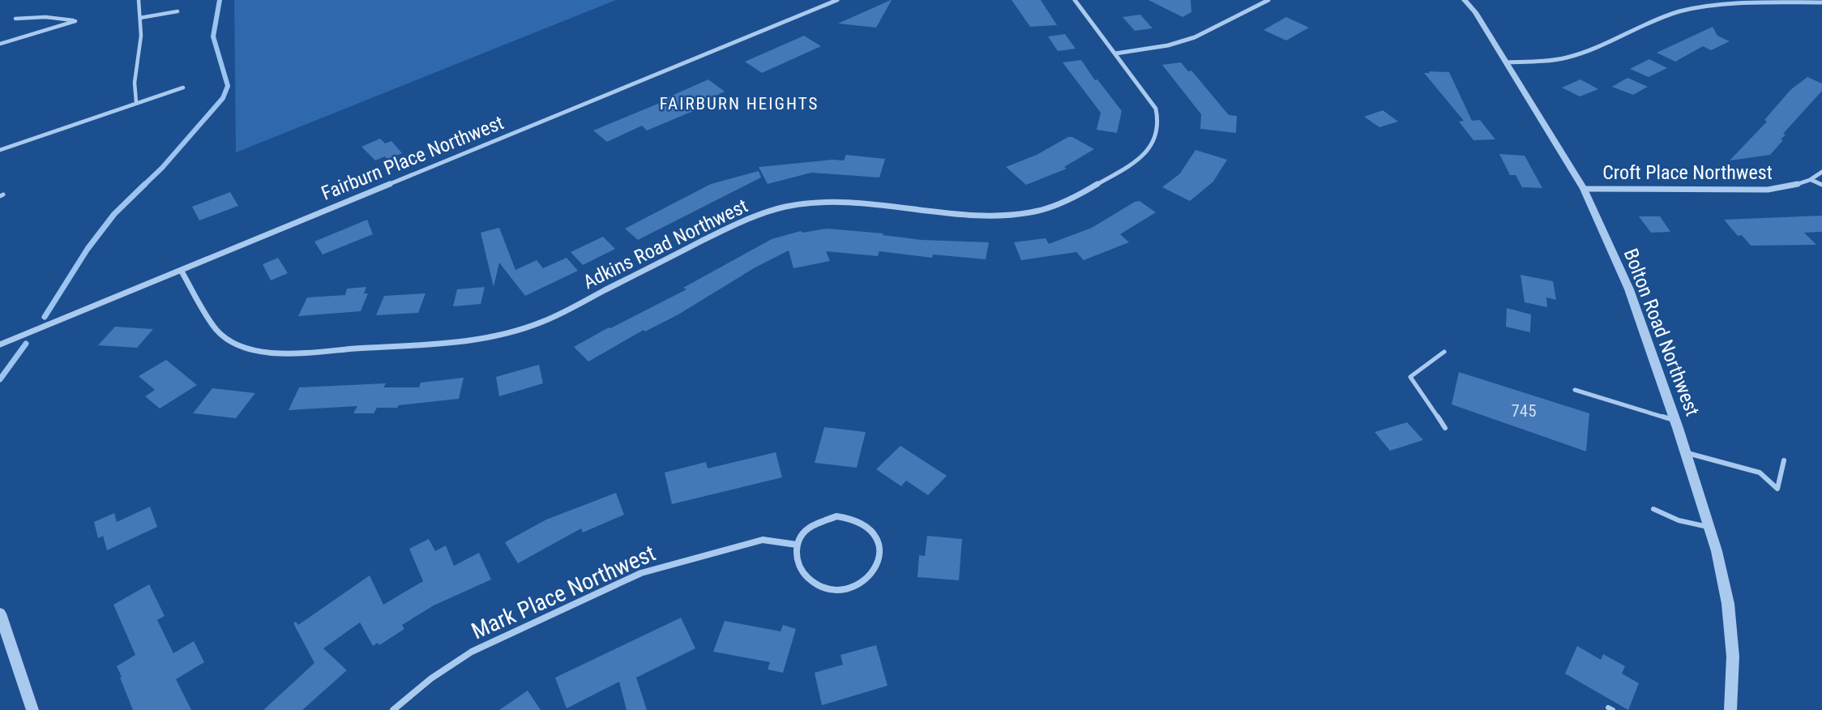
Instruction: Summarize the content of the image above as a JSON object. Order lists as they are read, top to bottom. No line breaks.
{"streets":{"street":["Fairburn Place Northwest","Croft Place Northwest","Adkins Road Northwest","Bolton Road Northwest","Mark Place Northwest"]},"crossings":[["Fairburn Place Northwest","Adkins Road Northwest"],["Croft Place Northwest","Bolton Road Northwest"]],"districts":["FAIRBURN HEIGHTS"],"house_numbers":["745"]}
